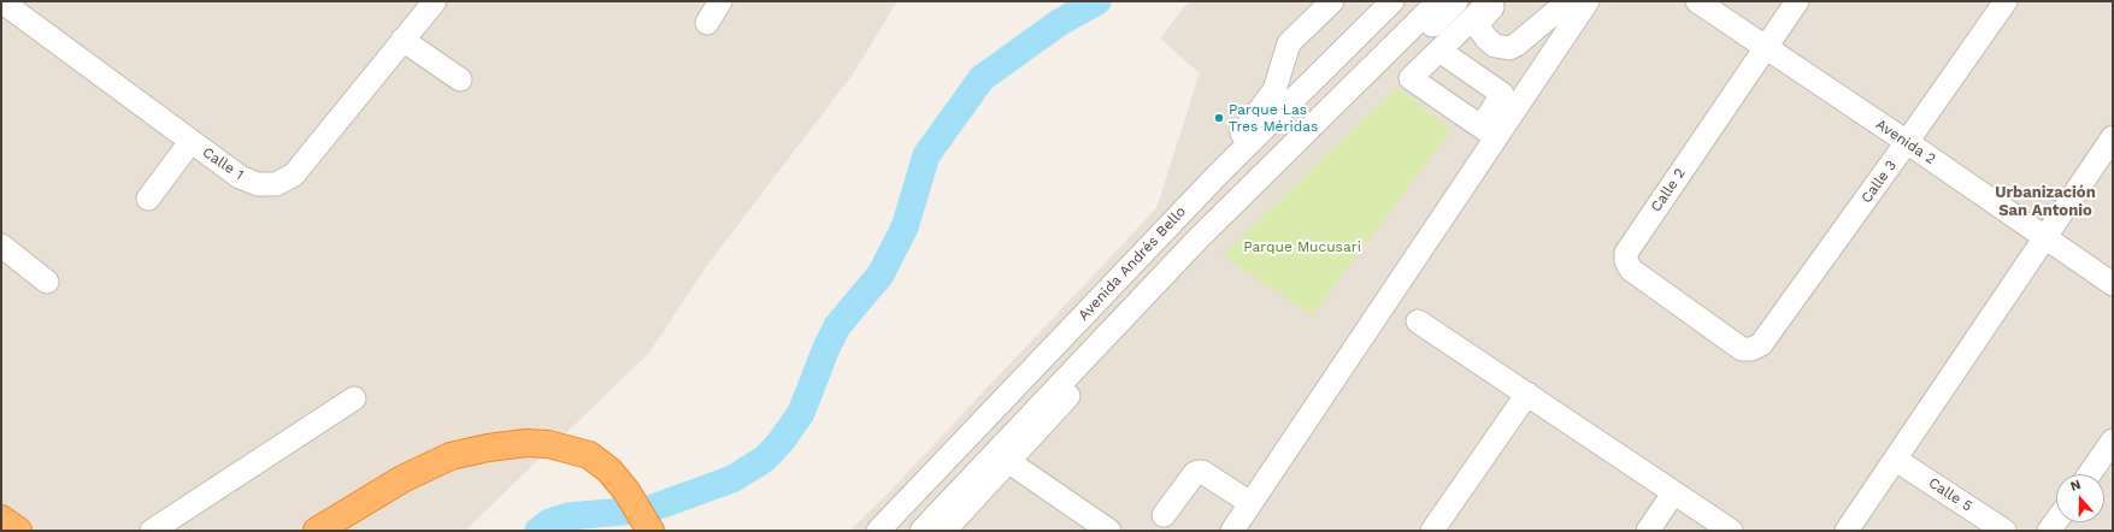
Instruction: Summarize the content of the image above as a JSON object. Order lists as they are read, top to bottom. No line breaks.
{"streets":{"street":["Avenida 2","Calle 1","Calle 3","Calle 2","Avenida Andrés Bello","Calle 5"]},"crossings":[["Avenida 2","Calle 3"],["Avenida 2","Calle 2"],["Calle 3","Calle 2"]],"districts":["Urbanización San Antonio"],"parks":["Parque Mucusari"],"places":["Parque Las Tres Méridas"],"north":"top"}
